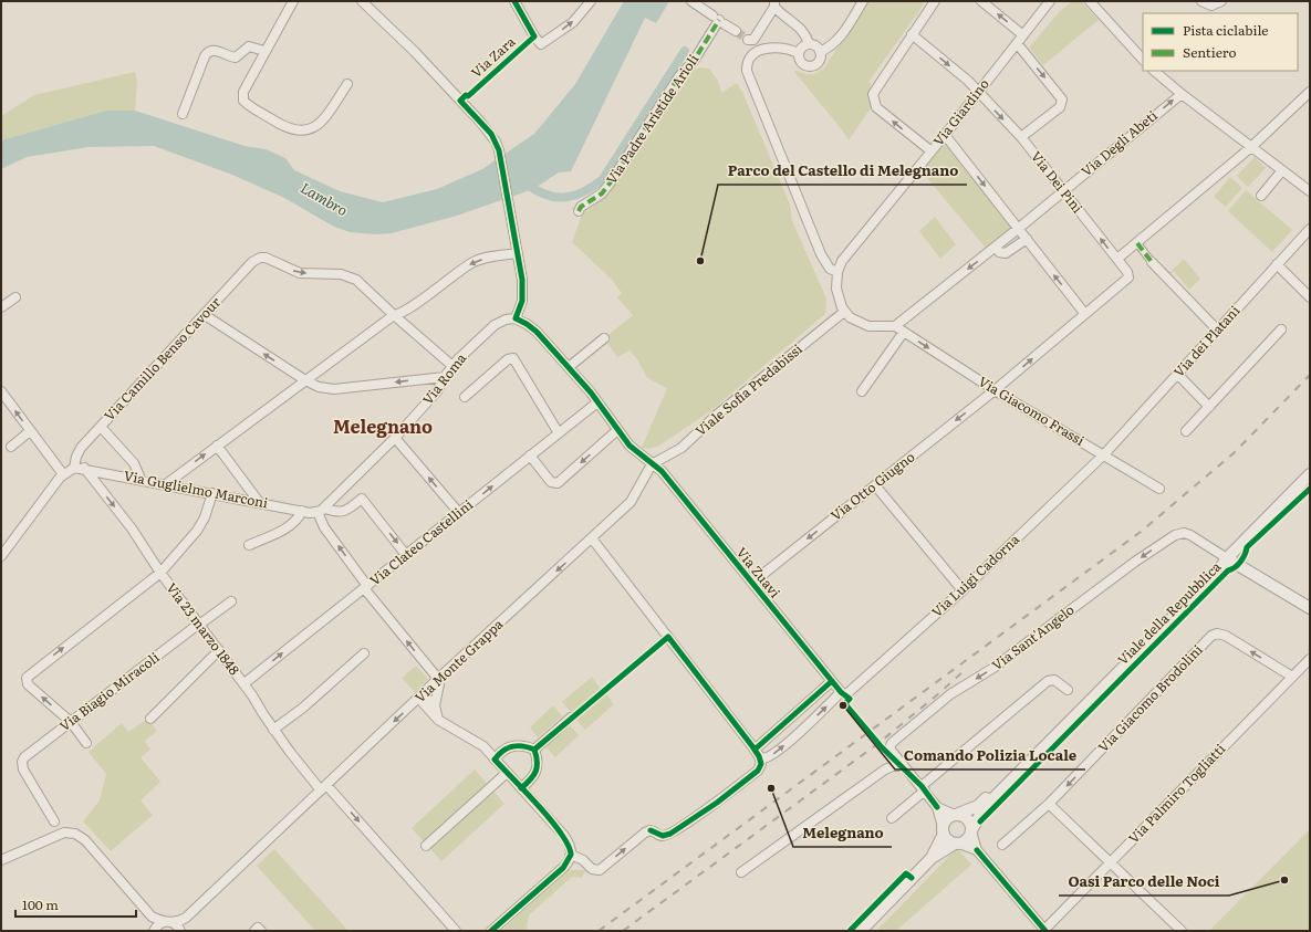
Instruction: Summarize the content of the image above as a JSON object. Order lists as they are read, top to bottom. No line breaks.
{"streets":{"street":["Via Giardino","Via Padre Aristide Arioli","Via Degli Abeti","Via Dei Pini","Via dei Platani","Via Camillo Benso Cavour","Via Roma","Viale Sofia Predabissi","Via Giacomo Frassi","Via Otto Giugno","Via Guglielmo Marconi","Via Clateo Castellini","Via Zuavi","Via Luigi Cadorna","Viale della Repubblica","Via 23 marzo 1848","Via Sant'Angelo","Via Monte Grappa","Via Biagio Miracoli","Via Giacomo Brodolini","Via Palmiro Togliatti"],"cycle path":["Via Zara"]},"crossings":[["Via Giardino","Via Dei Pini"],["Via Degli Abeti","Via Dei Pini"],["Via Degli Abeti","Via Giacomo Frassi"],["Via Dei Pini","Via Otto Giugno"],["Via dei Platani","Via Giacomo Frassi"],["Via dei Platani","Via Luigi Cadorna"],["Via Camillo Benso Cavour","Via Guglielmo Marconi"],["Via Roma","Via Guglielmo Marconi"],["Via Roma","Via Zuavi"],["Viale Sofia Predabissi","Via Zuavi"],["Viale Sofia Predabissi","Via Monte Grappa"],["Via Giacomo Frassi","Via Otto Giugno"],["Via Giacomo Frassi","Via Luigi Cadorna"],["Via Otto Giugno","Via Zuavi"],["Via Guglielmo Marconi","Via 23 marzo 1848"],["Via Clateo Castellini","Via Zuavi"],["Via Clateo Castellini","Via 23 marzo 1848"],["Via Zuavi","Via Luigi Cadorna"],["Via Zuavi","Via Monte Grappa"],["Viale della Repubblica","Via Sant'Angelo"],["Via 23 marzo 1848","Via Monte Grappa"],["Via 23 marzo 1848","Via Biagio Miracoli"],["Via Giacomo Brodolini","Via Palmiro Togliatti"]],"one_way":["Via Camillo Benso Cavour","Via 23 marzo 1848","Via Giacomo Brodolini"],"districts":["Melegnano"],"water":["Lambro"],"places":["Parco del Castello di Melegnano","Comando Polizia Locale","Melegnano","Oasi Parco delle Noci"],"legend":["Pista ciclabile","Sentiero"],"scale_bar":"100 m"}
